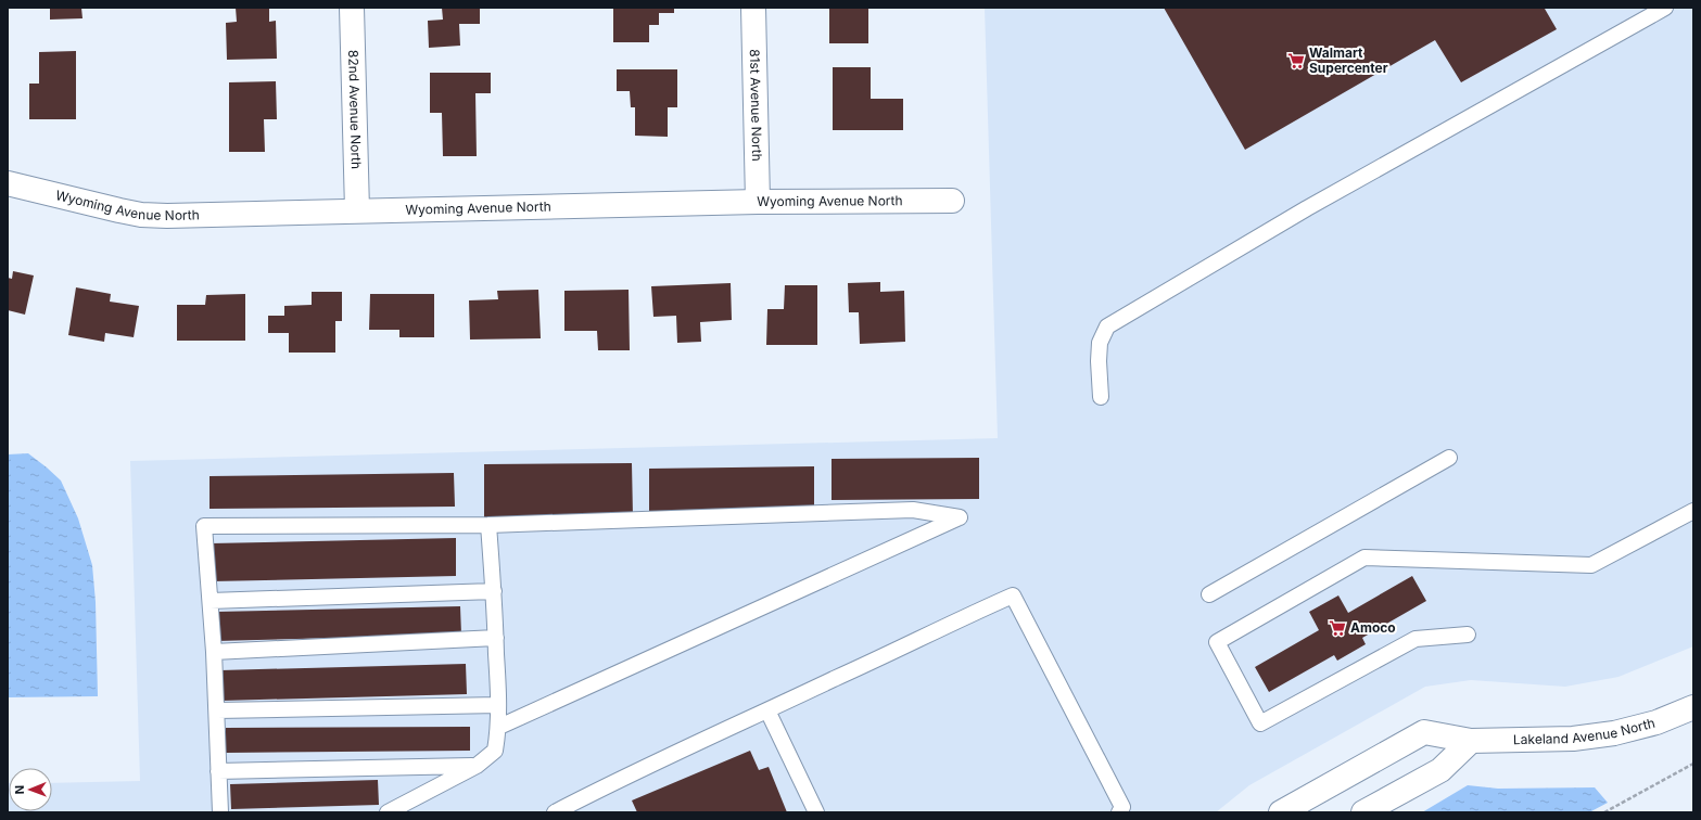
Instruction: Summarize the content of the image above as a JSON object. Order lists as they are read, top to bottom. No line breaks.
{"streets":{"street":["81st Avenue North","82nd Avenue North","Wyoming Avenue North","Lakeland Avenue North"]},"crossings":[["81st Avenue North","Wyoming Avenue North"],["82nd Avenue North","Wyoming Avenue North"]],"places":{"supermarket":["Walmart Supercenter","Amoco"]},"north":"left"}
